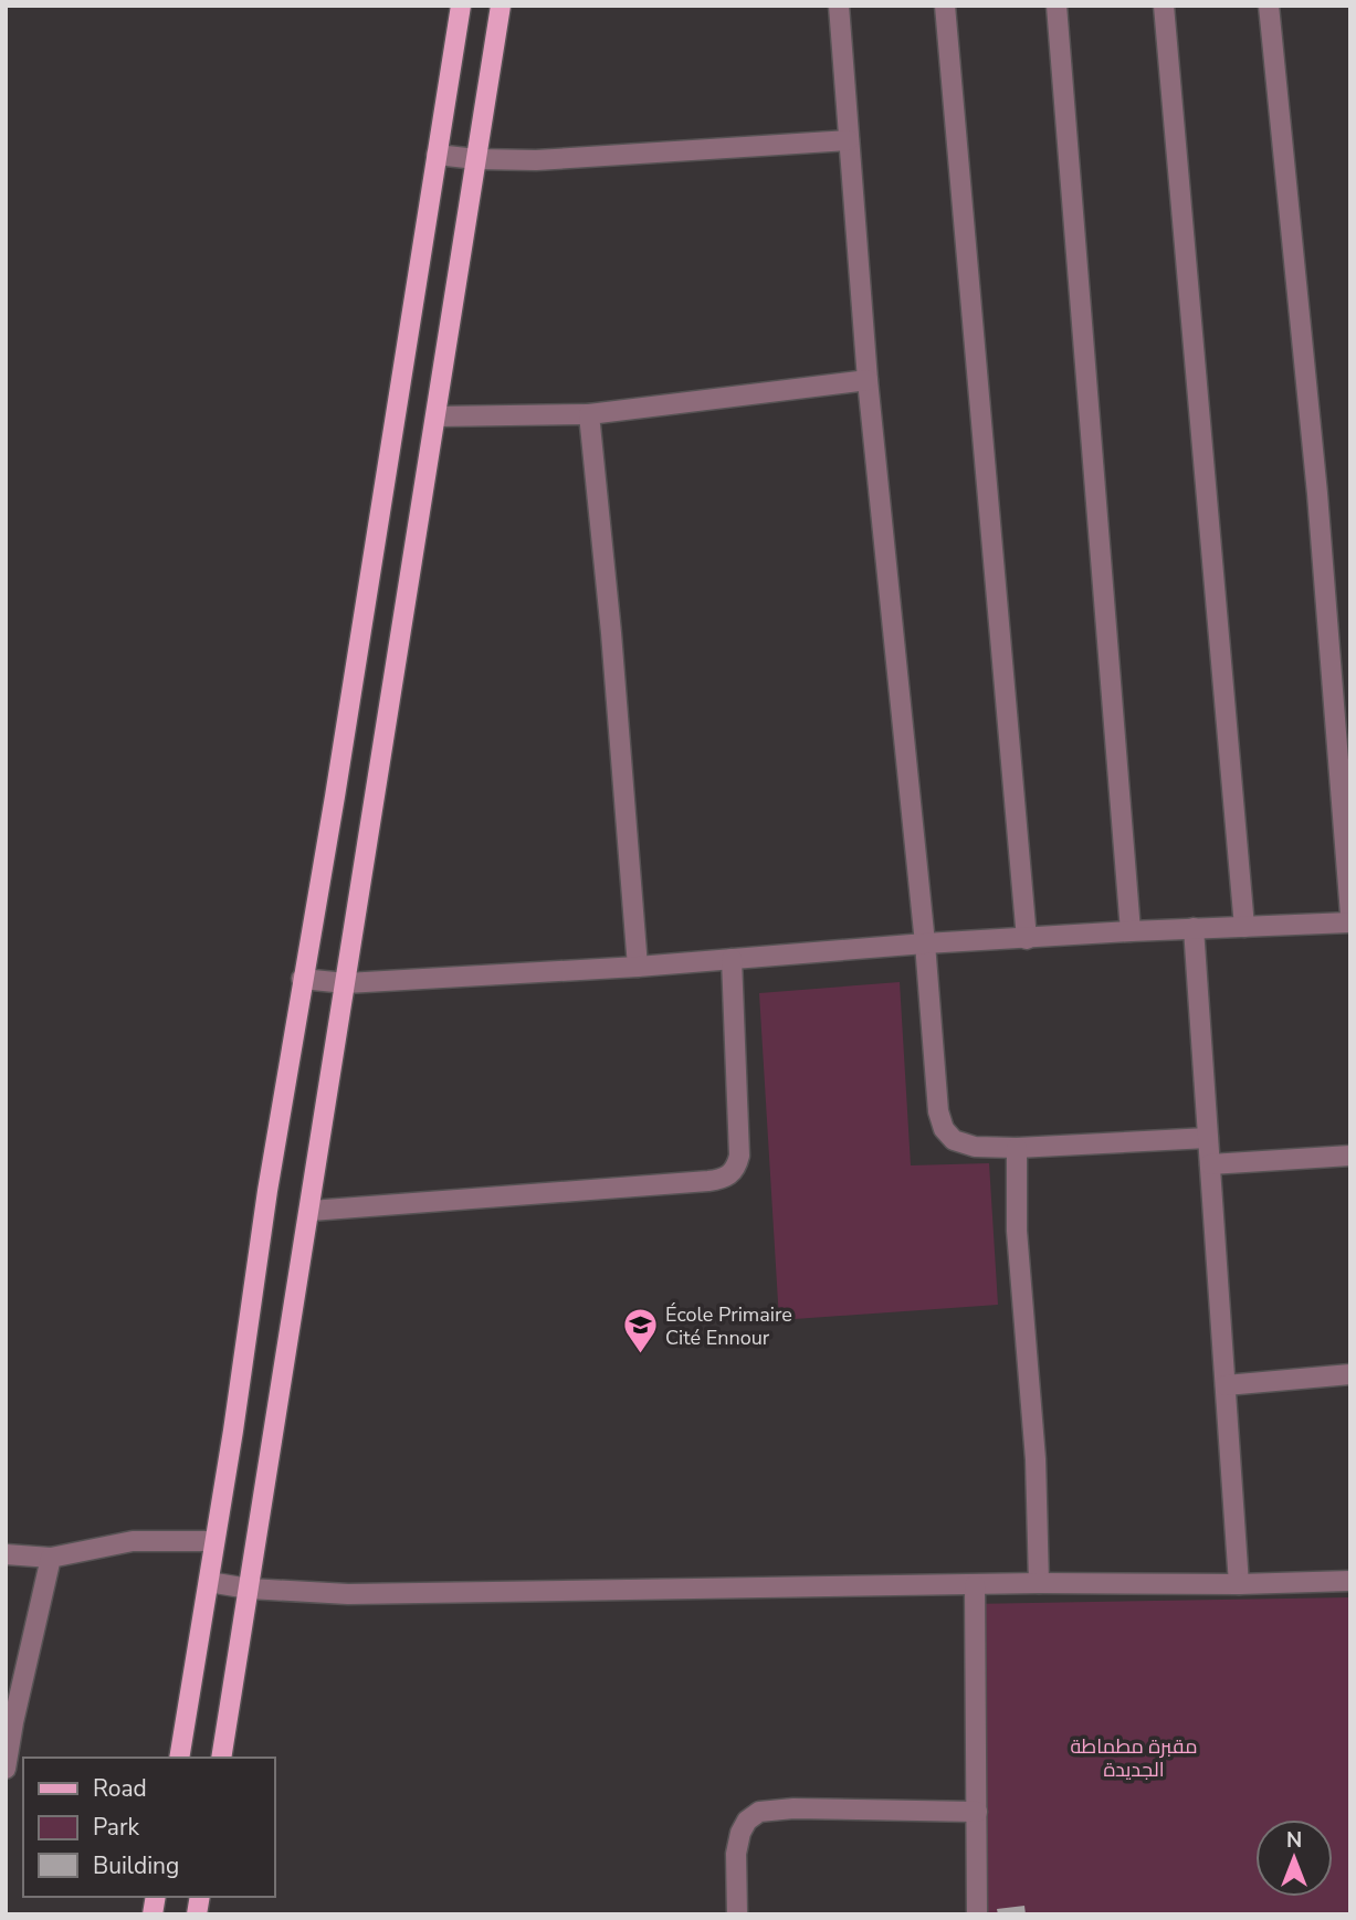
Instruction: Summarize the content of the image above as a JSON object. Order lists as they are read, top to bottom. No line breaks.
{"parks":["مقبرة مطماطة الجديدة"],"places":{"school or university":["École Primaire Cité Ennour"]},"legend":["Road","Park","Building"],"north":"top"}
